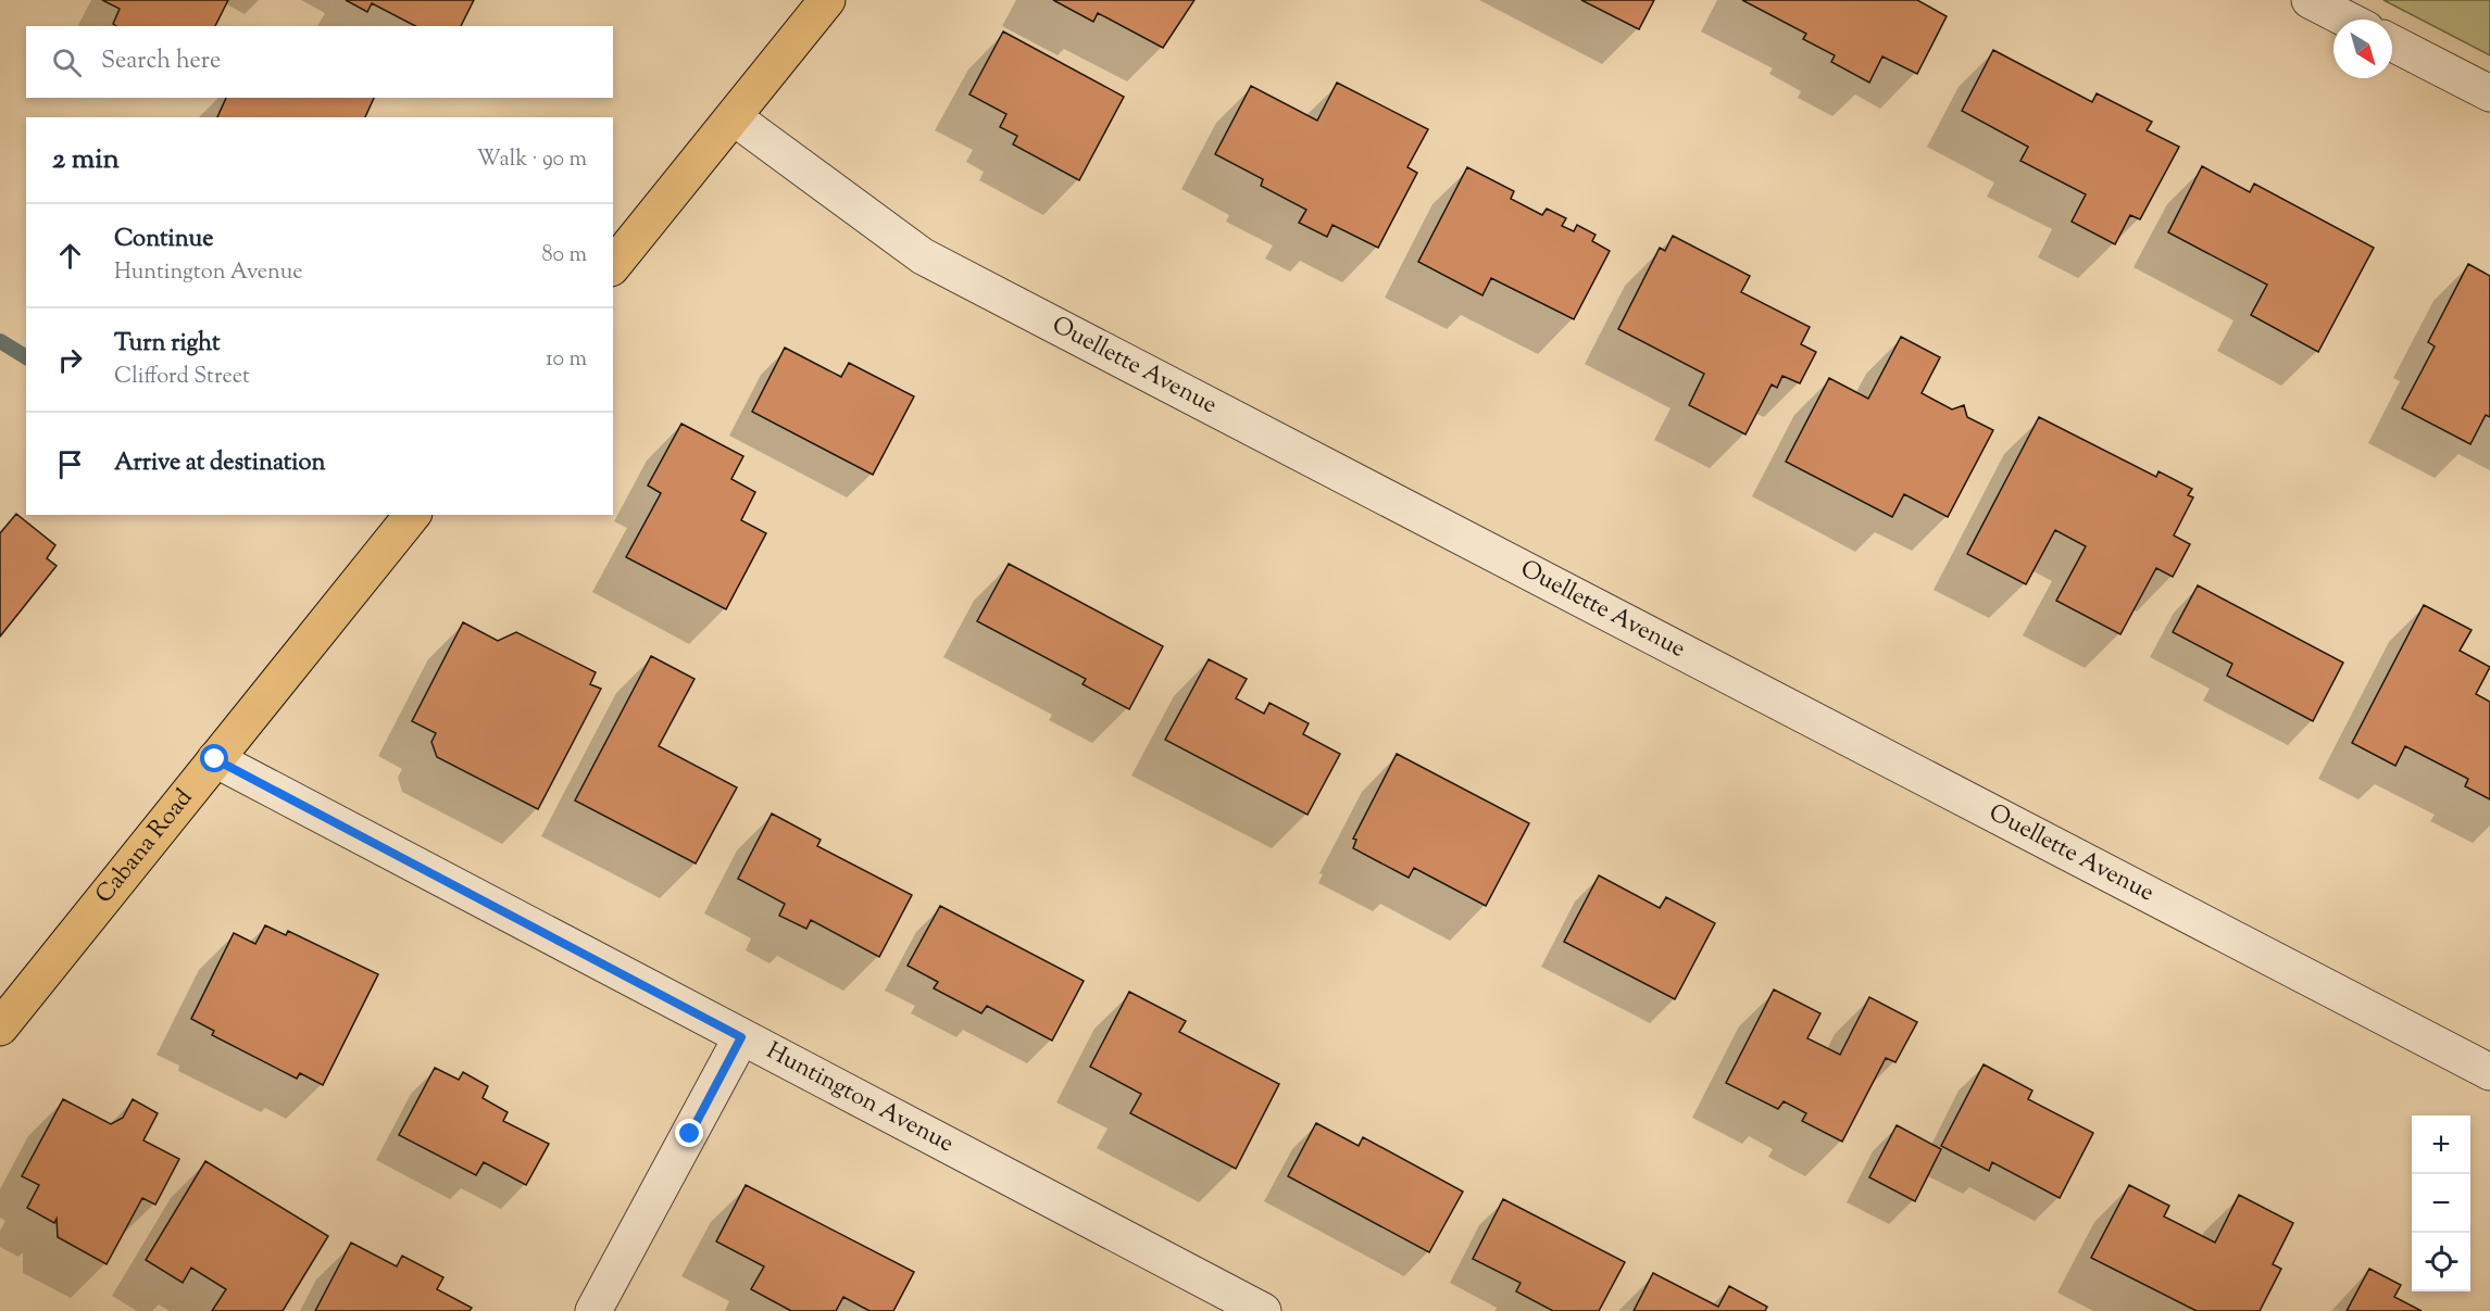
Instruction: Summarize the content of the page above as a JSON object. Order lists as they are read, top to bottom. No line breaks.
{"streets":{"main road":["Cabana Road"],"street":["Ouellette Avenue","Huntington Avenue"]},"crossings":[["Cabana Road","Huntington Avenue"]],"north":"bottom right","page":{"search":"Search here","heading":["2 min","Walk · 90 m"],"list":[["Continue","Huntington Avenue","80 m"],["Turn right","Clifford Street","10 m"],"Arrive at destination"],"map_buttons":["+","−"]}}
